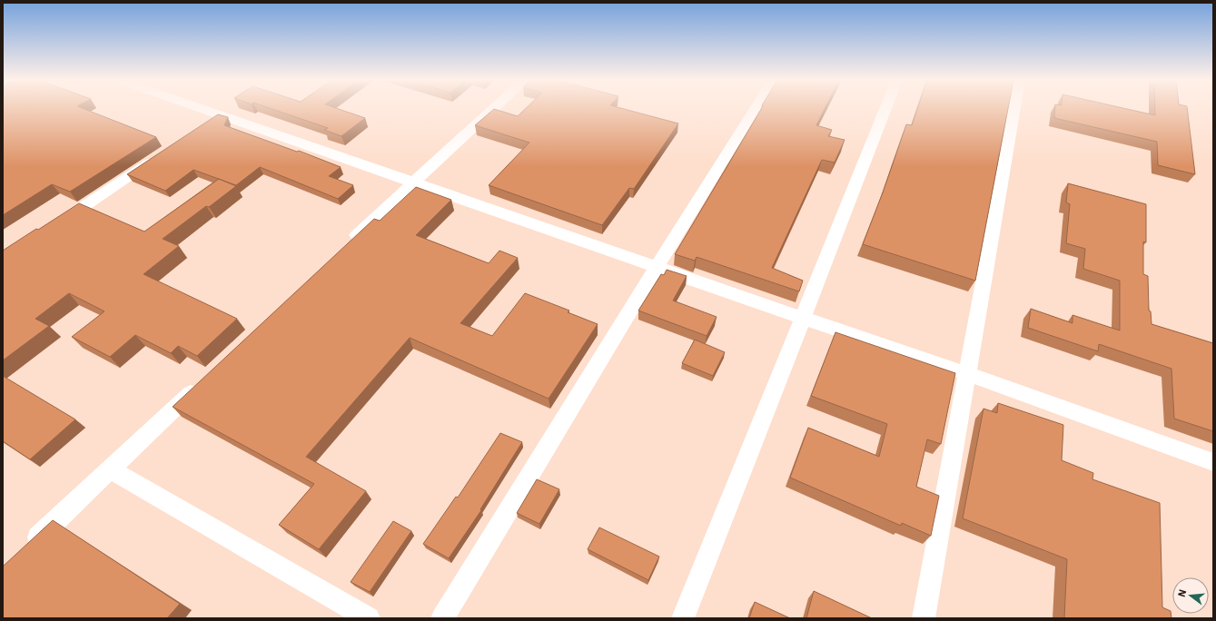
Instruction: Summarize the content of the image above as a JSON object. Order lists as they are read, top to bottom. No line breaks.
{"north":"left"}
